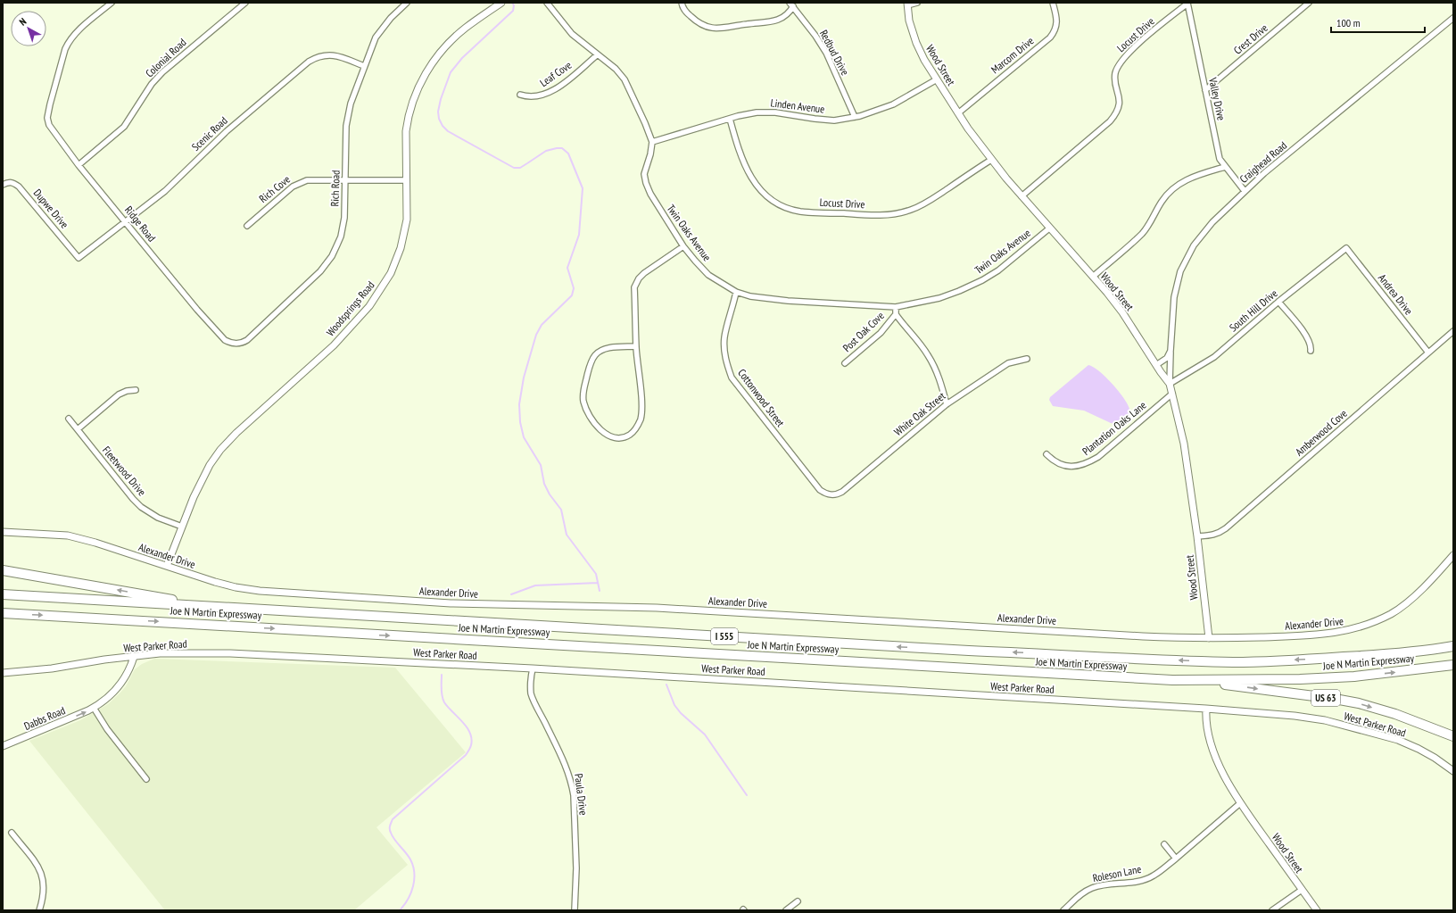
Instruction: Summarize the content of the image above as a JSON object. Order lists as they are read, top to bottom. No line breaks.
{"streets":{"highway":["Joe N Martin Expressway","I 555","US 63"],"street":["Locust Drive","Crest Drive","Redbud Drive","Marcom Drive","Colonial Road","Wood Street","Leaf Cove","Valley Drive","Linden Avenue","Scenic Road","Craighead Road","Rich Road","Rich Cove","Dupwe Drive","Ridge Road","Twin Oaks Avenue","Andrea Drive","Woodsprings Road","South Hill Drive","Post Oak Cove","Cottonwood Street","White Oak Street","Plantation Oaks Lane","Amberwood Cove","Fleetwood Drive","Alexander Drive","West Parker Road","Dabbs Road","Paula Drive","Roleson Lane"]},"crossings":[["Locust Drive","Wood Street"],["Locust Drive","Valley Drive"],["Locust Drive","Linden Avenue"],["Crest Drive","Valley Drive"],["Redbud Drive","Linden Avenue"],["Marcom Drive","Wood Street"],["Colonial Road","Ridge Road"],["Wood Street","Linden Avenue"],["Wood Street","Craighead Road"],["Wood Street","Twin Oaks Avenue"],["Wood Street","South Hill Drive"],["Wood Street","Plantation Oaks Lane"],["Wood Street","Amberwood Cove"],["Wood Street","Alexander Drive"],["Wood Street","West Parker Road"],["Wood Street","Roleson Lane"],["Valley Drive","Craighead Road"],["Linden Avenue","Twin Oaks Avenue"],["Scenic Road","Rich Road"],["Scenic Road","Dupwe Drive"],["Scenic Road","Ridge Road"],["Craighead Road","South Hill Drive"],["Rich Road","Rich Cove"],["Rich Road","Ridge Road"],["Rich Cove","Woodsprings Road"],["Twin Oaks Avenue","Cottonwood Street"],["Andrea Drive","South Hill Drive"],["Andrea Drive","Amberwood Cove"],["Woodsprings Road","Fleetwood Drive"],["Woodsprings Road","Alexander Drive"],["Cottonwood Street","White Oak Street"],["Joe N Martin Expressway","US 63"],["West Parker Road","Dabbs Road"],["West Parker Road","Paula Drive"]],"one_way":["Dabbs Road"],"scale_bar":"100 m","north":"top left"}
